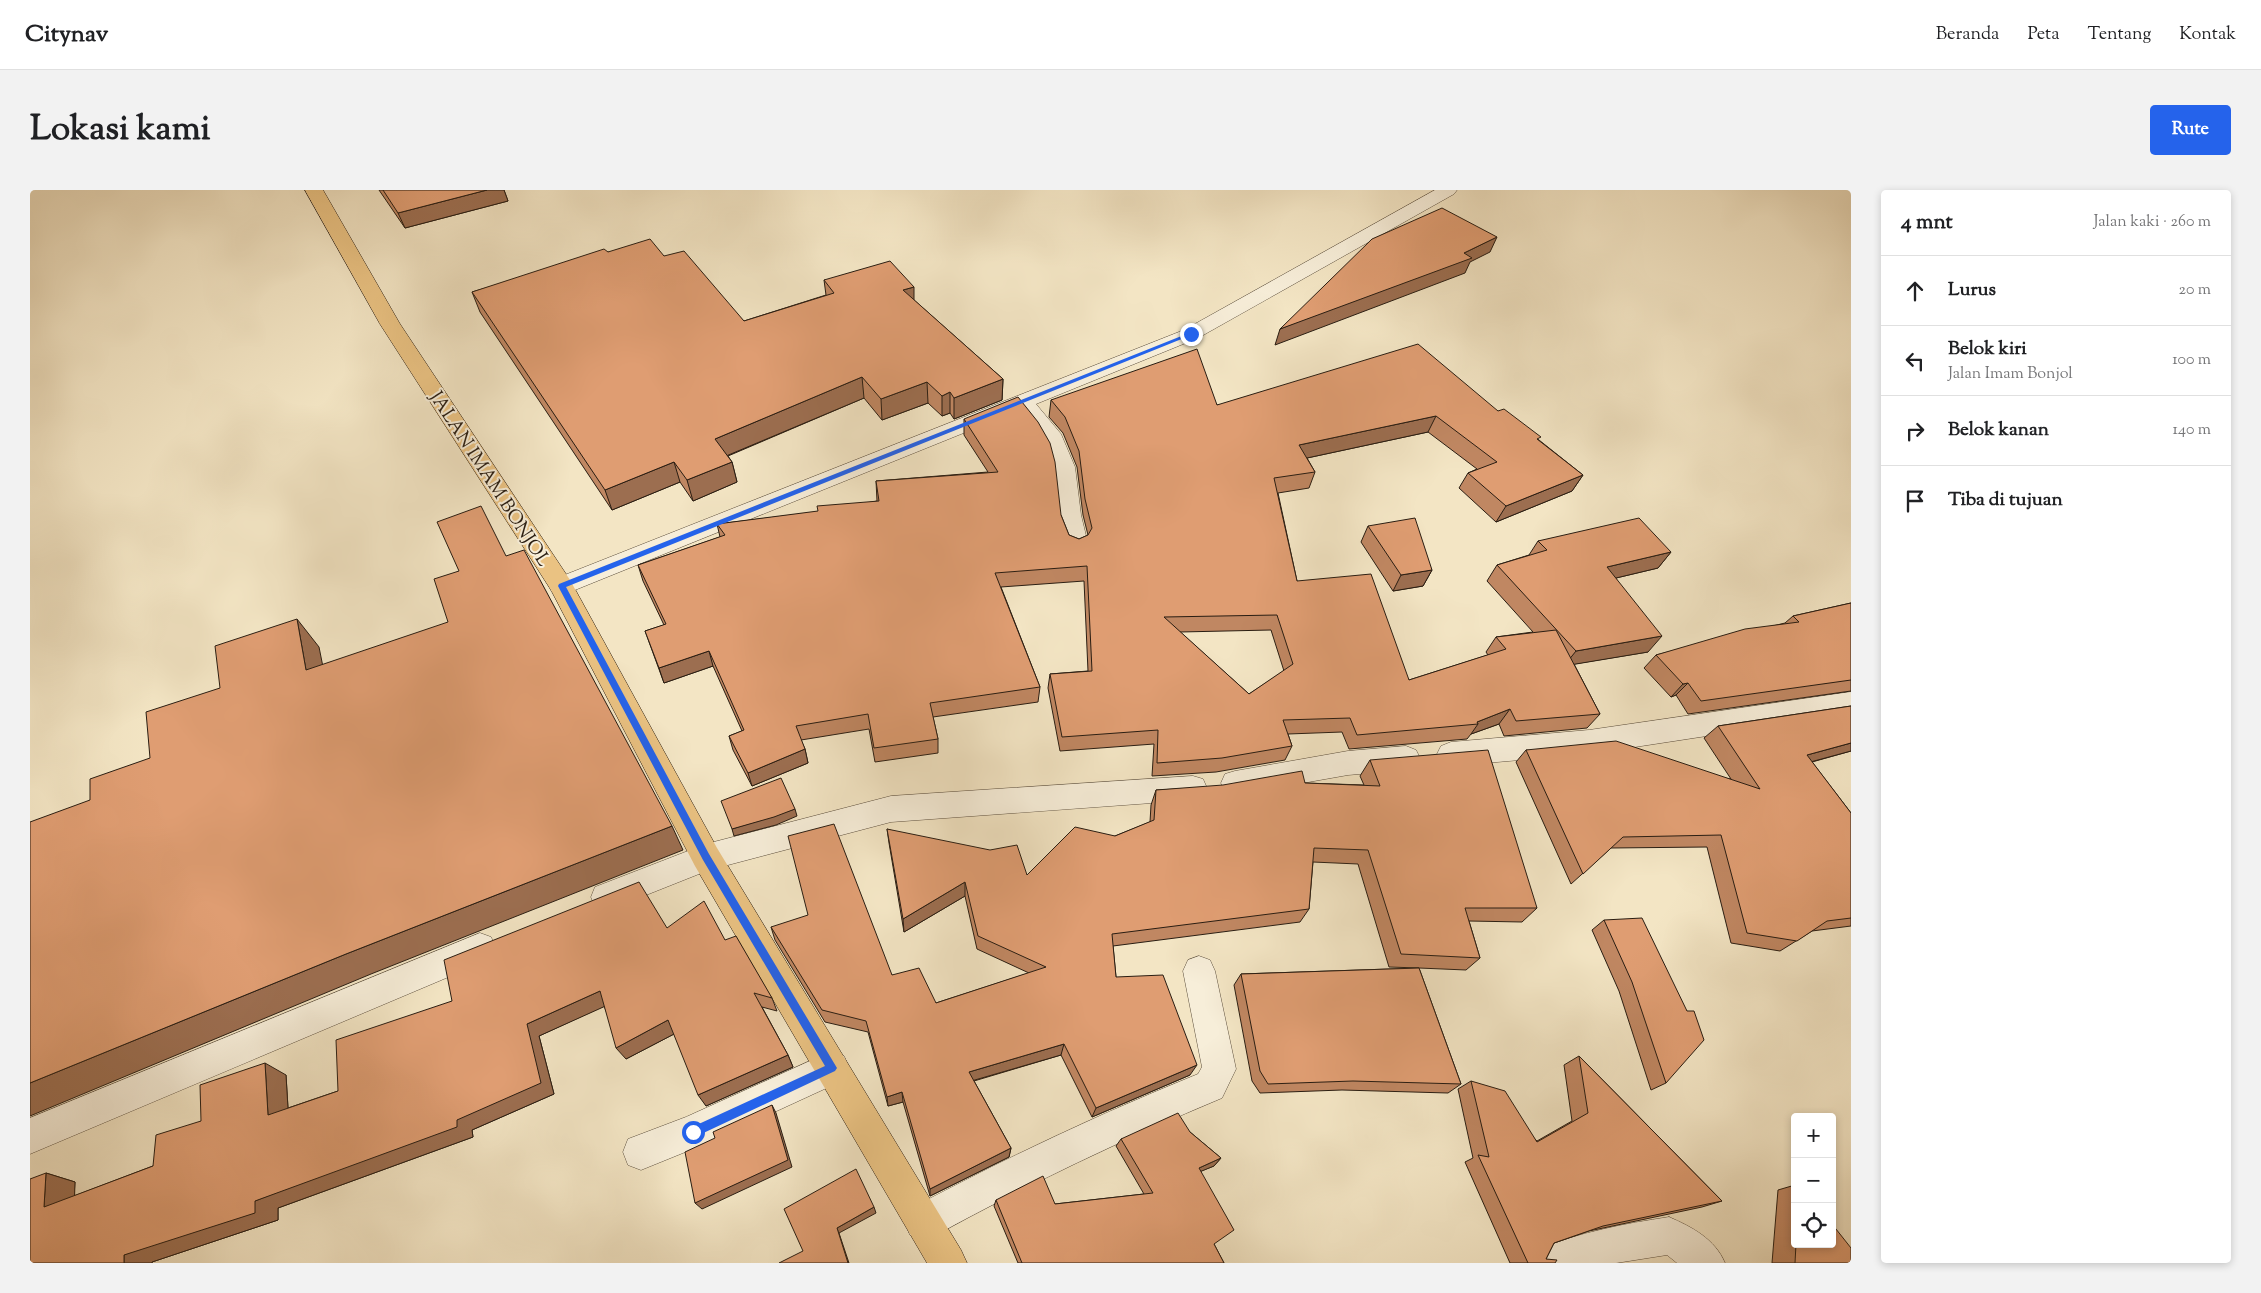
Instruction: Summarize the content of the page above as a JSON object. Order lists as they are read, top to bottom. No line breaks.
{"streets":{"main road":["JALAN IMAM BONJOL"]},"page":{"header":"Citynav","nav":["Beranda","Peta","Tentang","Kontak"],"title":"Lokasi kami","buttons":"Rute","heading":["4 mnt","Jalan kaki · 260 m"],"list":[["Lurus","20 m"],["Belok kiri","Jalan Imam Bonjol","100 m"],["Belok kanan","140 m"],"Tiba di tujuan"],"map_buttons":["+","−"]}}
